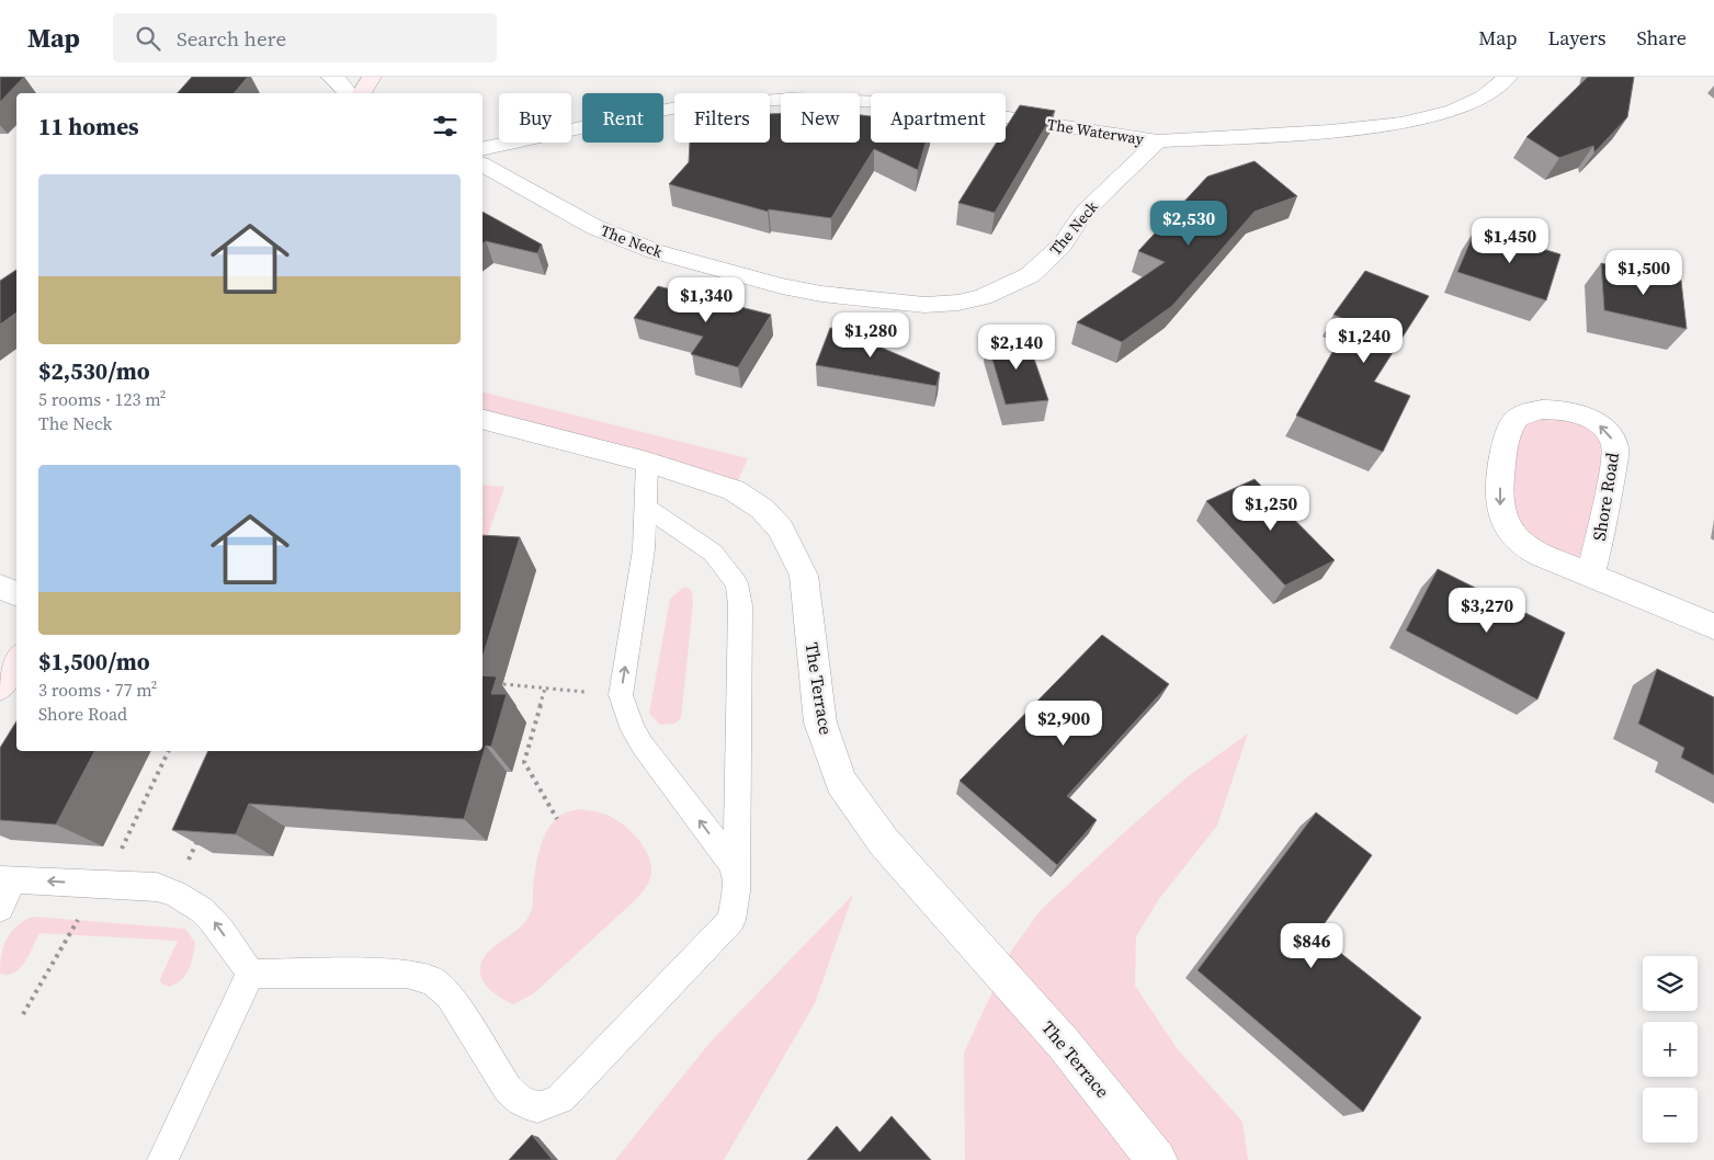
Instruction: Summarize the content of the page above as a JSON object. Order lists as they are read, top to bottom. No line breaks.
{"streets":{"street":["The Waterway","The Neck","Shore Road","The Terrace"]},"crossings":[["The Waterway","The Neck"]],"page":{"header":"Map","search":"Search here","nav":["Map","Layers","Share"],"chip":["Buy","Rent","Filters","New","Apartment"],"heading":"11 homes","list":[{"name":"$2,530/mo","note":"5 rooms · 123 m² · The Neck"},{"name":"$1,500/mo","note":"3 rooms · 77 m² · Shore Road"}],"price":["$2,530","$1,450","$1,500","$1,340","$1,280","$1,240","$2,140","$1,250","$3,270","$2,900","$846"],"map_buttons":["+","−"]}}
